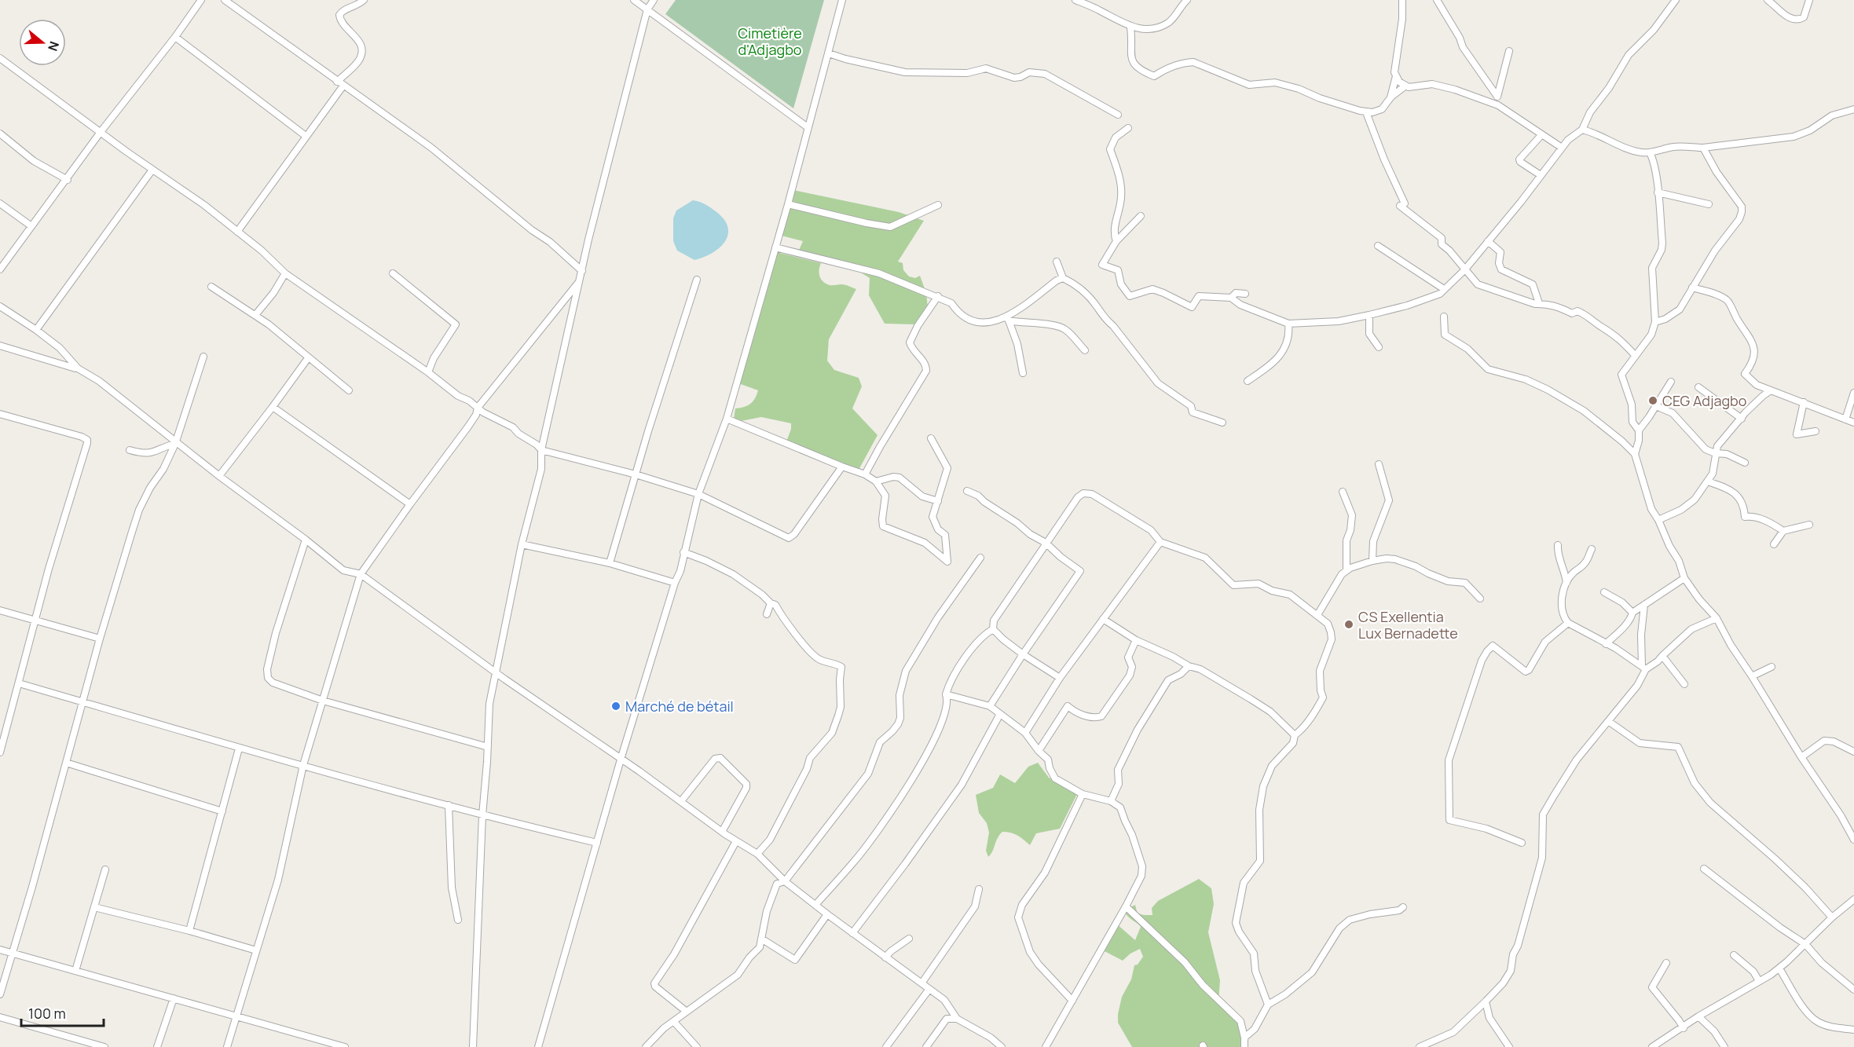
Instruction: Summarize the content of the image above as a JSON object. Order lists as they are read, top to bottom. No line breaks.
{"parks":["Cimetière d'Adjagbo"],"places":["CEG Adjagbo","CS Exellentia Lux Bernadette","Marché de bétail"],"scale_bar":"100 m","north":"right"}
